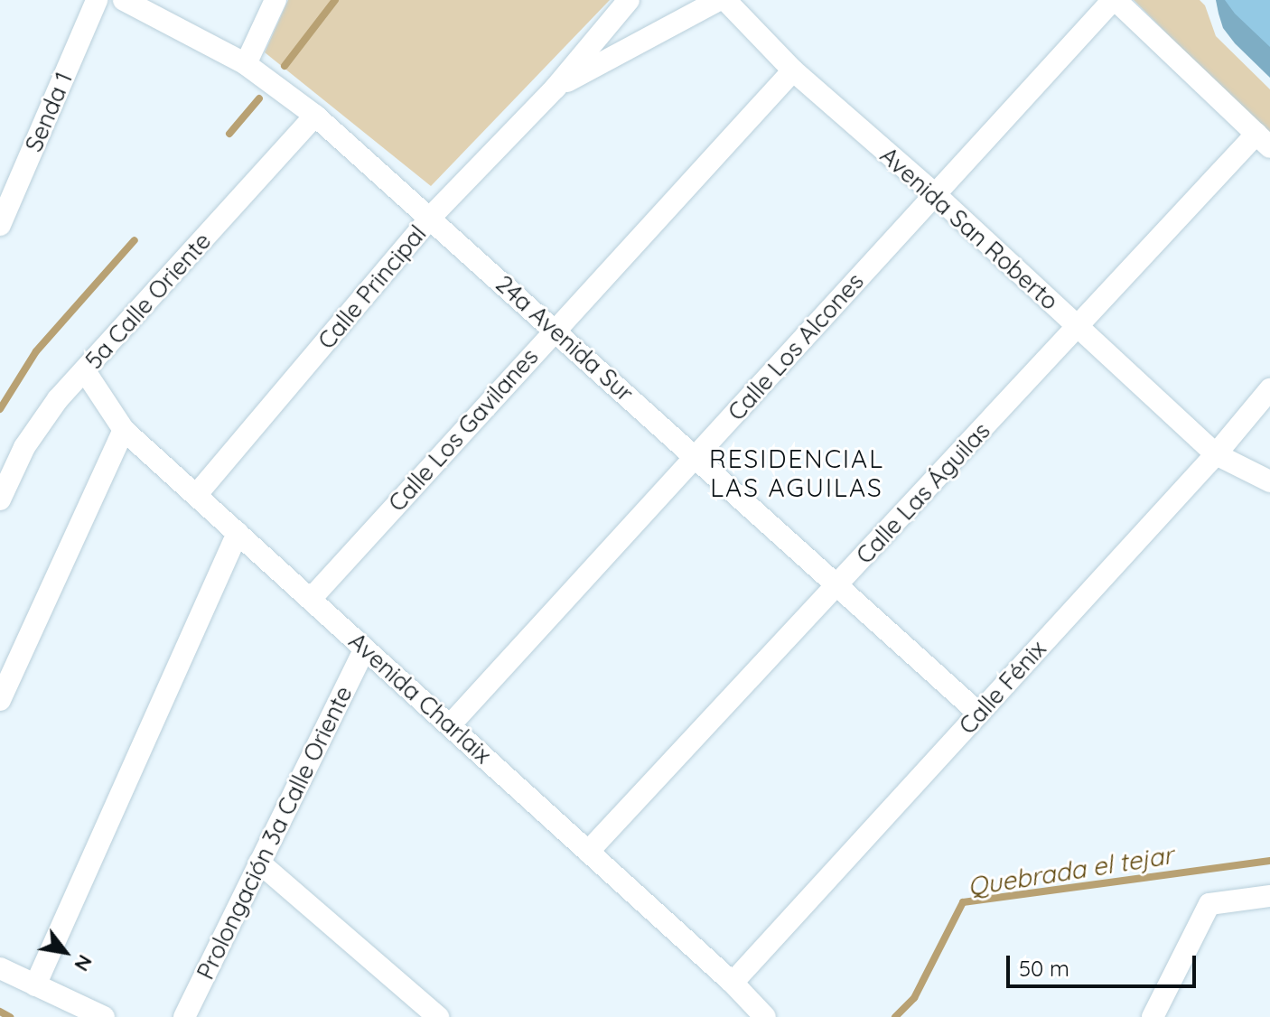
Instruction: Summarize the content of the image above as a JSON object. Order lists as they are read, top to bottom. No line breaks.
{"streets":{"street":["Senda 1","Avenida San Roberto","Calle Principal","5a Calle Oriente","24a Avenida Sur","Calle Los Alcones","Calle Los Gavilanes","Calle Las Águilas","Calle Fénix","Avenida Charlaix","Prolongación 3a Calle Oriente"]},"crossings":[["Avenida San Roberto","Calle Los Alcones"],["Avenida San Roberto","Calle Los Gavilanes"],["Avenida San Roberto","Calle Las Águilas"],["Avenida San Roberto","Calle Fénix"],["Calle Principal","24a Avenida Sur"],["Calle Principal","Avenida Charlaix"],["5a Calle Oriente","24a Avenida Sur"],["5a Calle Oriente","Avenida Charlaix"],["24a Avenida Sur","Calle Los Alcones"],["24a Avenida Sur","Calle Los Gavilanes"],["24a Avenida Sur","Calle Las Águilas"],["24a Avenida Sur","Calle Fénix"],["Calle Los Alcones","Avenida Charlaix"],["Calle Los Gavilanes","Avenida Charlaix"],["Calle Las Águilas","Avenida Charlaix"],["Calle Fénix","Avenida Charlaix"],["Avenida Charlaix","Prolongación 3a Calle Oriente"]],"districts":["RESIDENCIAL LAS AGUILAS"],"water":["Quebrada el tejar"],"scale_bar":"50 m","north":"bottom right"}
